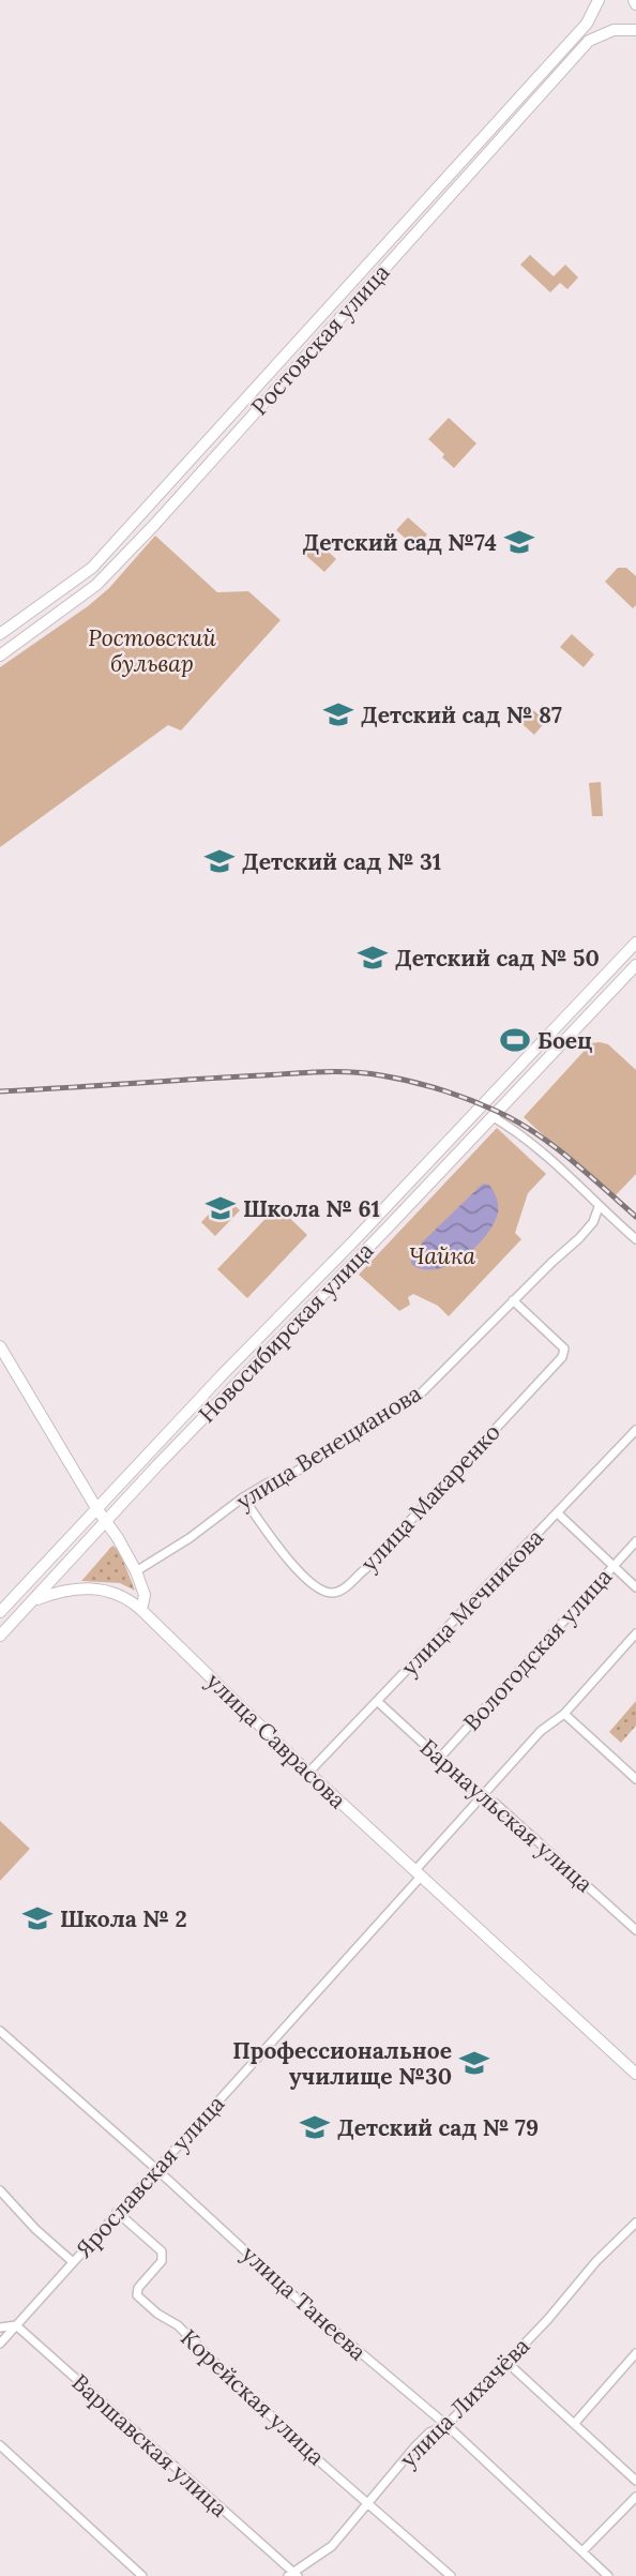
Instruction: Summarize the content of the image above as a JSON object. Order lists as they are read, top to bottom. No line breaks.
{"streets":{"street":["Ростовская улица","Новосибирская улица","улица Венецианова","улица Макаренко","улица Мечникова","Вологодская улица","улица Саврасова","Барнаульская улица","Ярославская улица","улица Танеева","Корейская улица","улица Лихачёва","Варшавская улица"]},"crossings":[["Новосибирская улица","улица Саврасова"],["улица Венецианова","улица Макаренко"],["улица Мечникова","улица Саврасова"],["улица Мечникова","Барнаульская улица"],["Вологодская улица","Барнаульская улица"],["улица Саврасова","Ярославская улица"],["Барнаульская улица","Ярославская улица"],["Ярославская улица","улица Танеева"],["Ярославская улица","Корейская улица"],["Ярославская улица","Варшавская улица"],["улица Танеева","улица Лихачёва"],["Корейская улица","улица Лихачёва"],["улица Лихачёва","Варшавская улица"]],"parks":["Ростовский бульвар","Чайка"],"places":{"school or university":["Детский сад №74","Детский сад № 87","Детский сад № 31","Детский сад № 50","Школа № 61","Школа № 2","Профессиональное училище №30","Детский сад № 79"],"sports":["Боец"]}}
